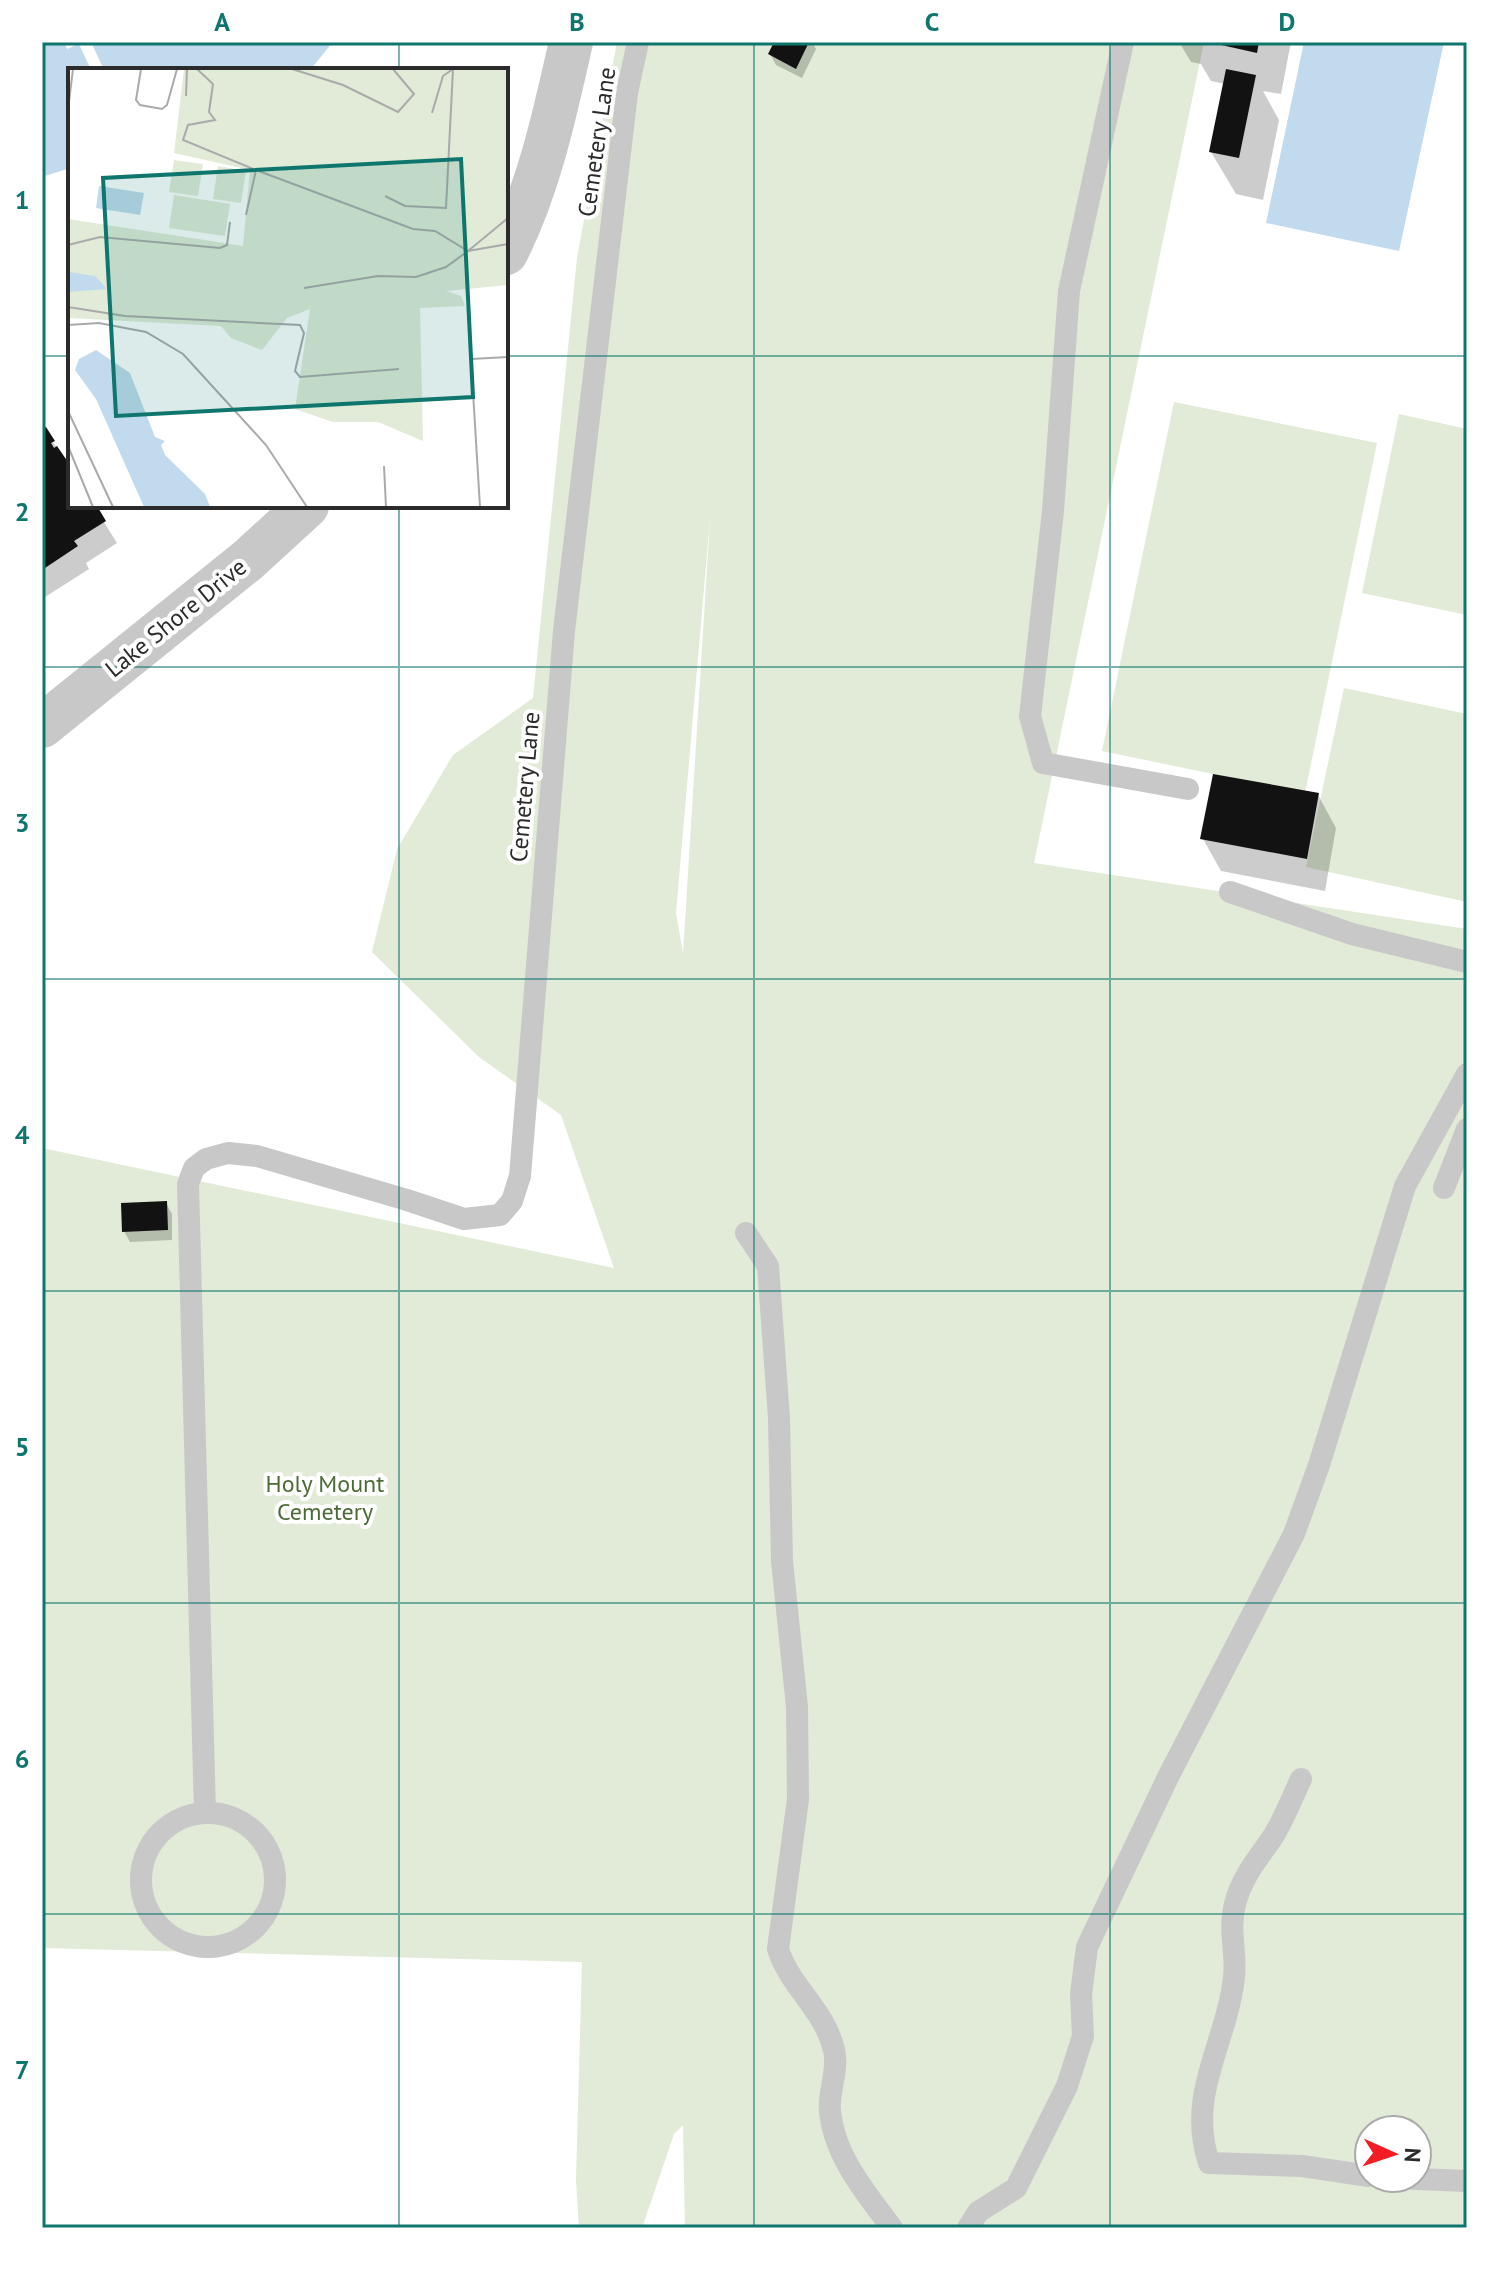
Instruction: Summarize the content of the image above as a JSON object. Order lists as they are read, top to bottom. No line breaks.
{"streets":{"street":["Lake Shore Drive"],"lane":["Cemetery Lane"]},"parks":["Holy Mount Cemetery"],"north":"right","grid":{"columns":["A","B","C","D"],"rows":["1","2","3","4","5","6","7"]}}
